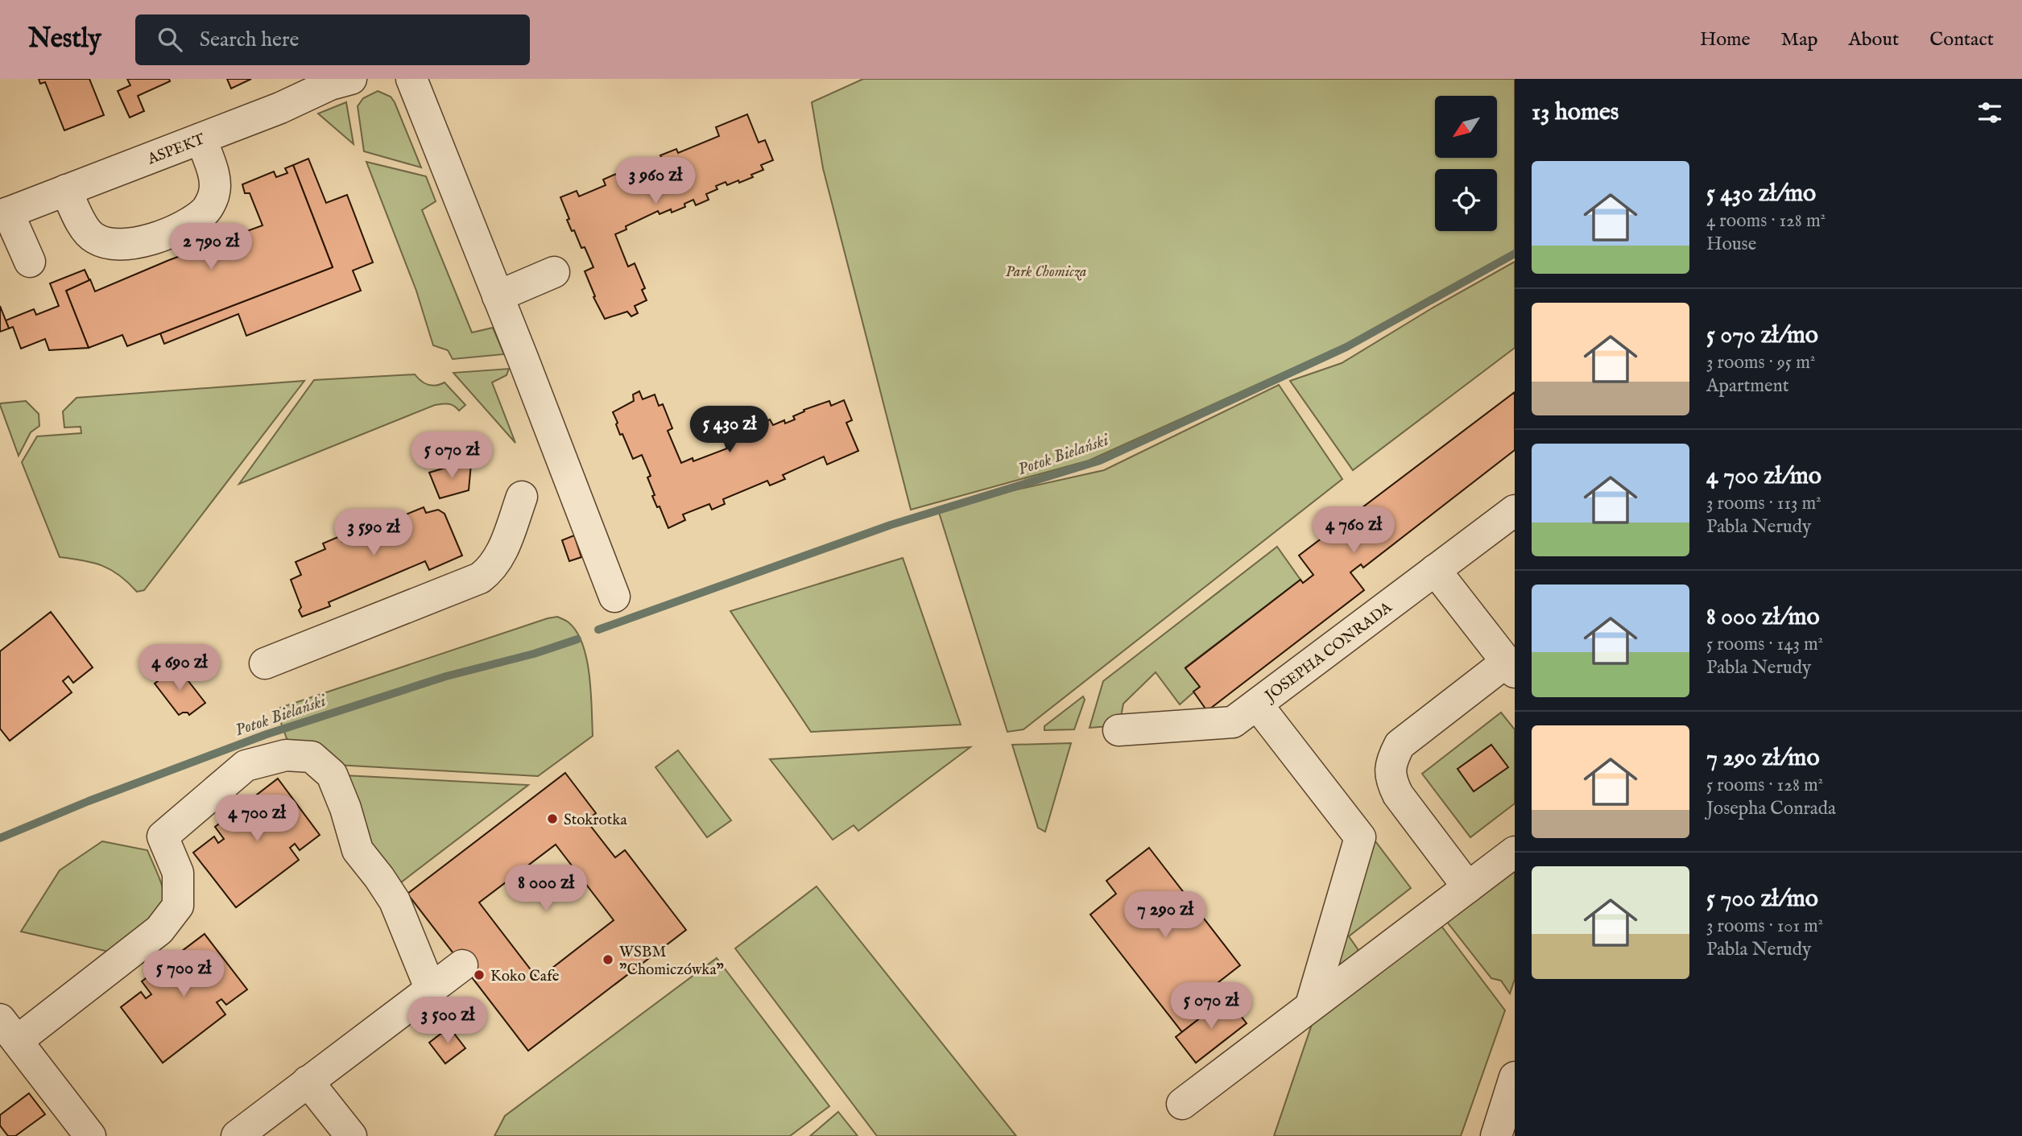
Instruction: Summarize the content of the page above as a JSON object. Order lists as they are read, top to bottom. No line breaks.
{"streets":{"street":["ASPEKT","JOSEPHA CONRADA"]},"water":["Potok Bielański"],"parks":["Park Chomicza"],"places":["Stokrotka","WSBM \"Chomiczówka\"","Koko Cafe"],"north":"bottom left","page":{"header":"Nestly","search":"Search here","nav":["Home","Map","About","Contact"],"heading":"13 homes","list":[{"name":"5 430 zł/mo","note":"4 rooms · 128 m² · House"},{"name":"5 070 zł/mo","note":"3 rooms · 95 m² · Apartment"},{"name":"4 700 zł/mo","note":"3 rooms · 113 m² · Pabla Nerudy"},{"name":"8 000 zł/mo","note":"5 rooms · 143 m² · Pabla Nerudy"},{"name":"7 290 zł/mo","note":"5 rooms · 128 m² · Josepha Conrada"},{"name":"5 700 zł/mo","note":"3 rooms · 101 m² · Pabla Nerudy"}],"price":["3 960 zł","2 790 zł","5 430 zł","5 070 zł","4 760 zł","3 590 zł","4 690 zł","4 700 zł","8 000 zł","7 290 zł","5 700 zł","5 070 zł","3 500 zł"]}}
